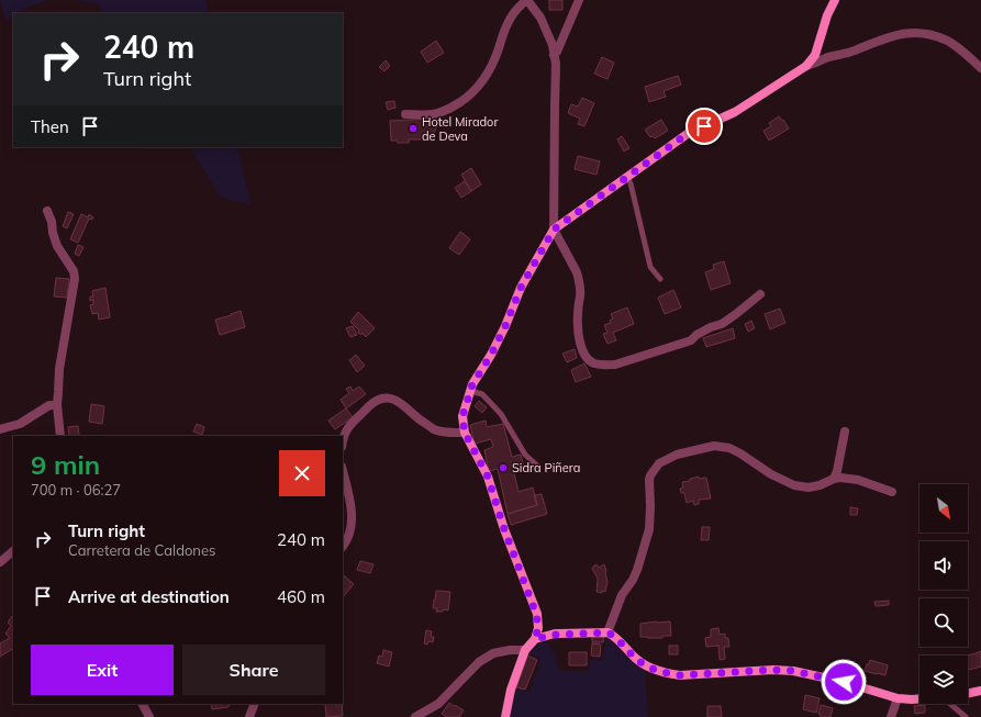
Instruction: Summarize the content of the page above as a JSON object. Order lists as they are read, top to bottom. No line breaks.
{"places":["Hotel Mirador de Deva","Sidra Piñera"],"north":"bottom right","page":{"turn":["240 m","Turn right"],"then":"Then","heading":["9 min","700 m · 06:27"],"list":[{"name":"Turn right","note":"Carretera de Caldones","value":"240 m"},{"name":"Arrive at destination","value":"460 m"}],"buttons":["Exit","Share"]}}
